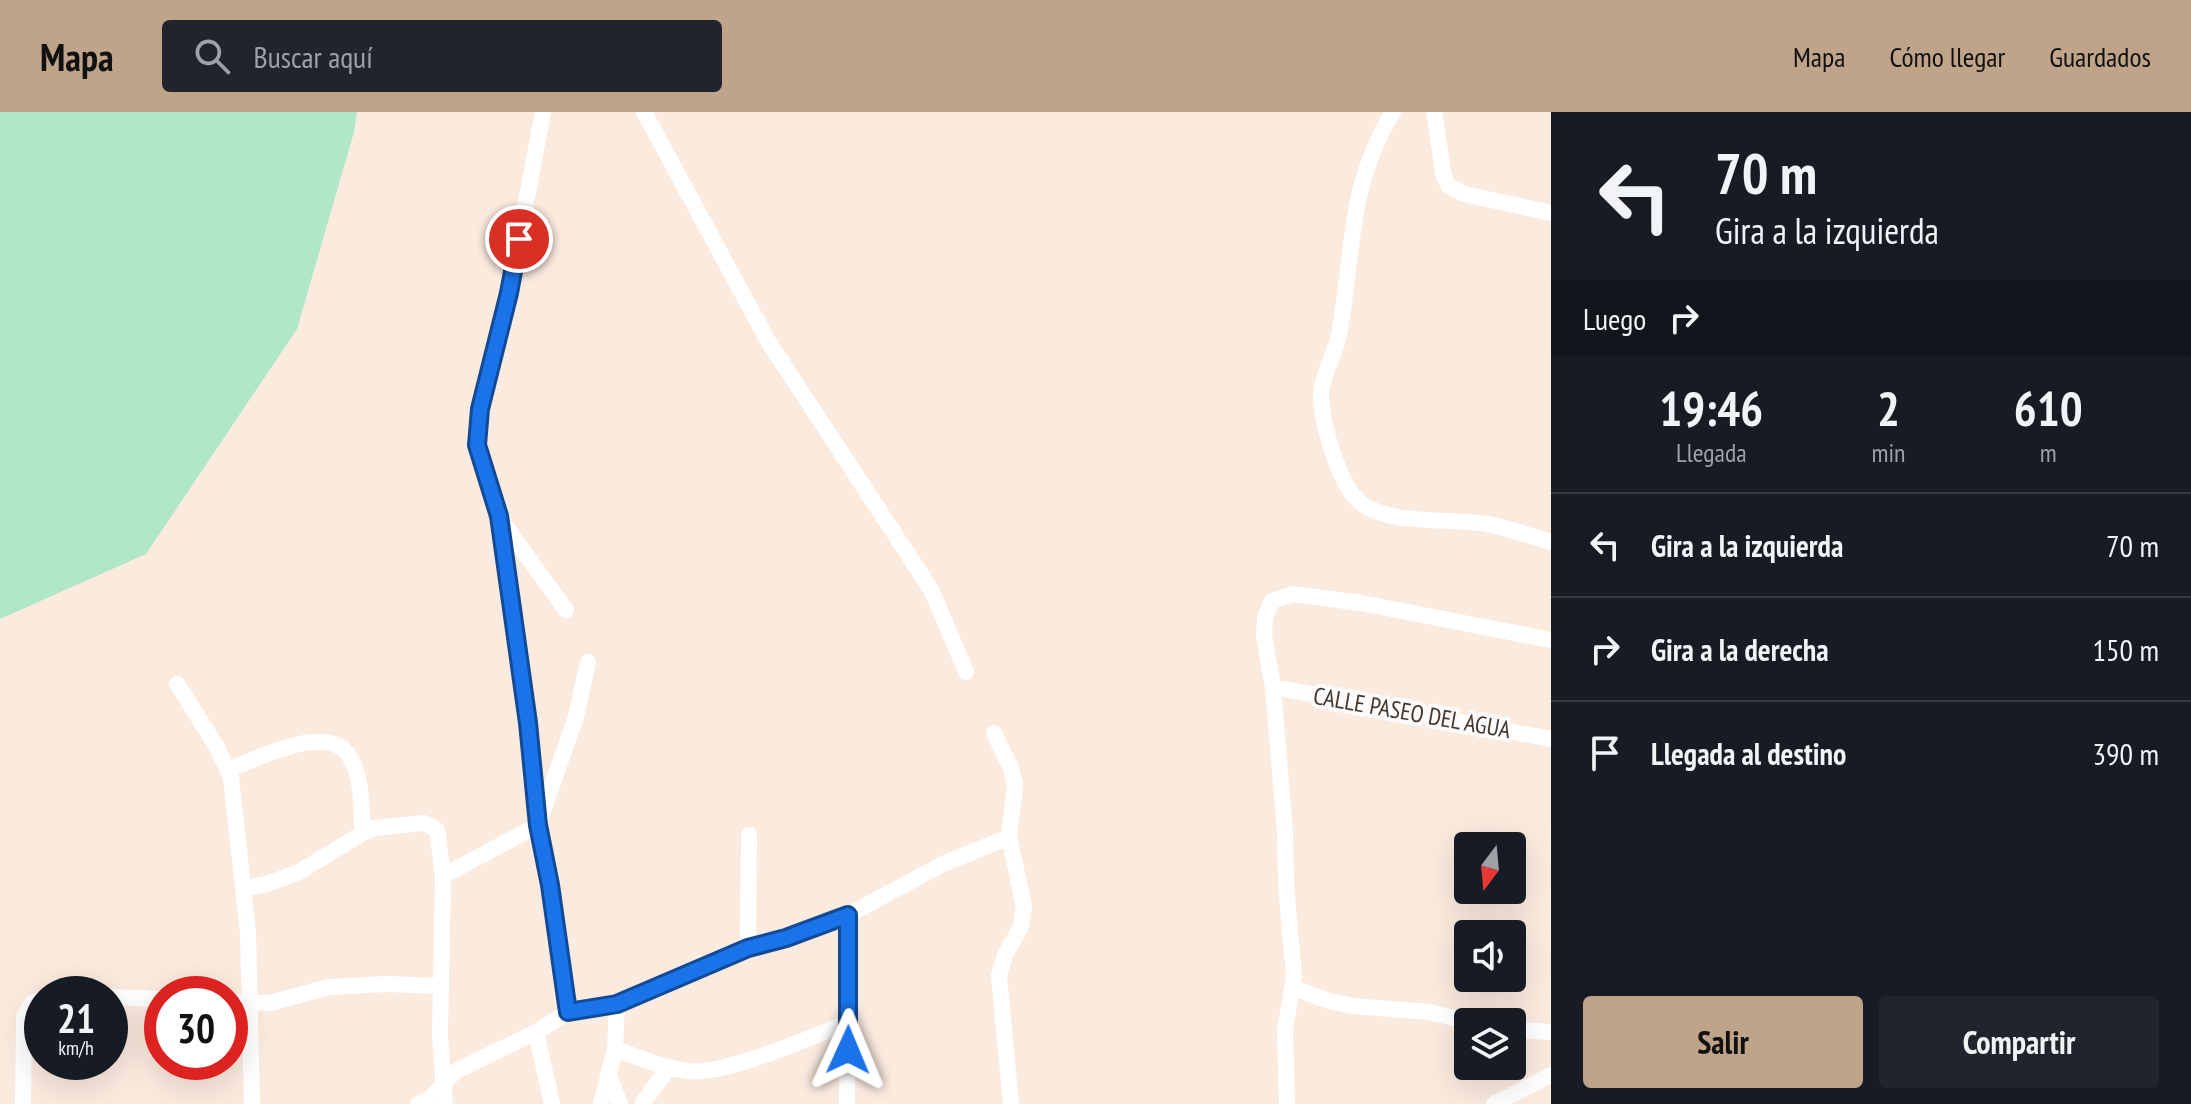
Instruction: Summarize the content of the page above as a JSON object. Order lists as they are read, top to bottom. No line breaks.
{"streets":{"street":["CALLE PASEO DEL AGUA"]},"north":"bottom","page":{"header":"Mapa","search":"Buscar aquí","nav":["Mapa","Cómo llegar","Guardados"],"turn":["70 m","Gira a la izquierda"],"then":"Luego","eta":["19:46","Llegada","2","min","610","m"],"list":[{"name":"Gira a la izquierda","value":"70 m"},{"name":"Gira a la derecha","value":"150 m"},{"name":"Llegada al destino","value":"390 m"}],"speed":"21 km/h","limit":"30","buttons":["Salir","Compartir"]}}
